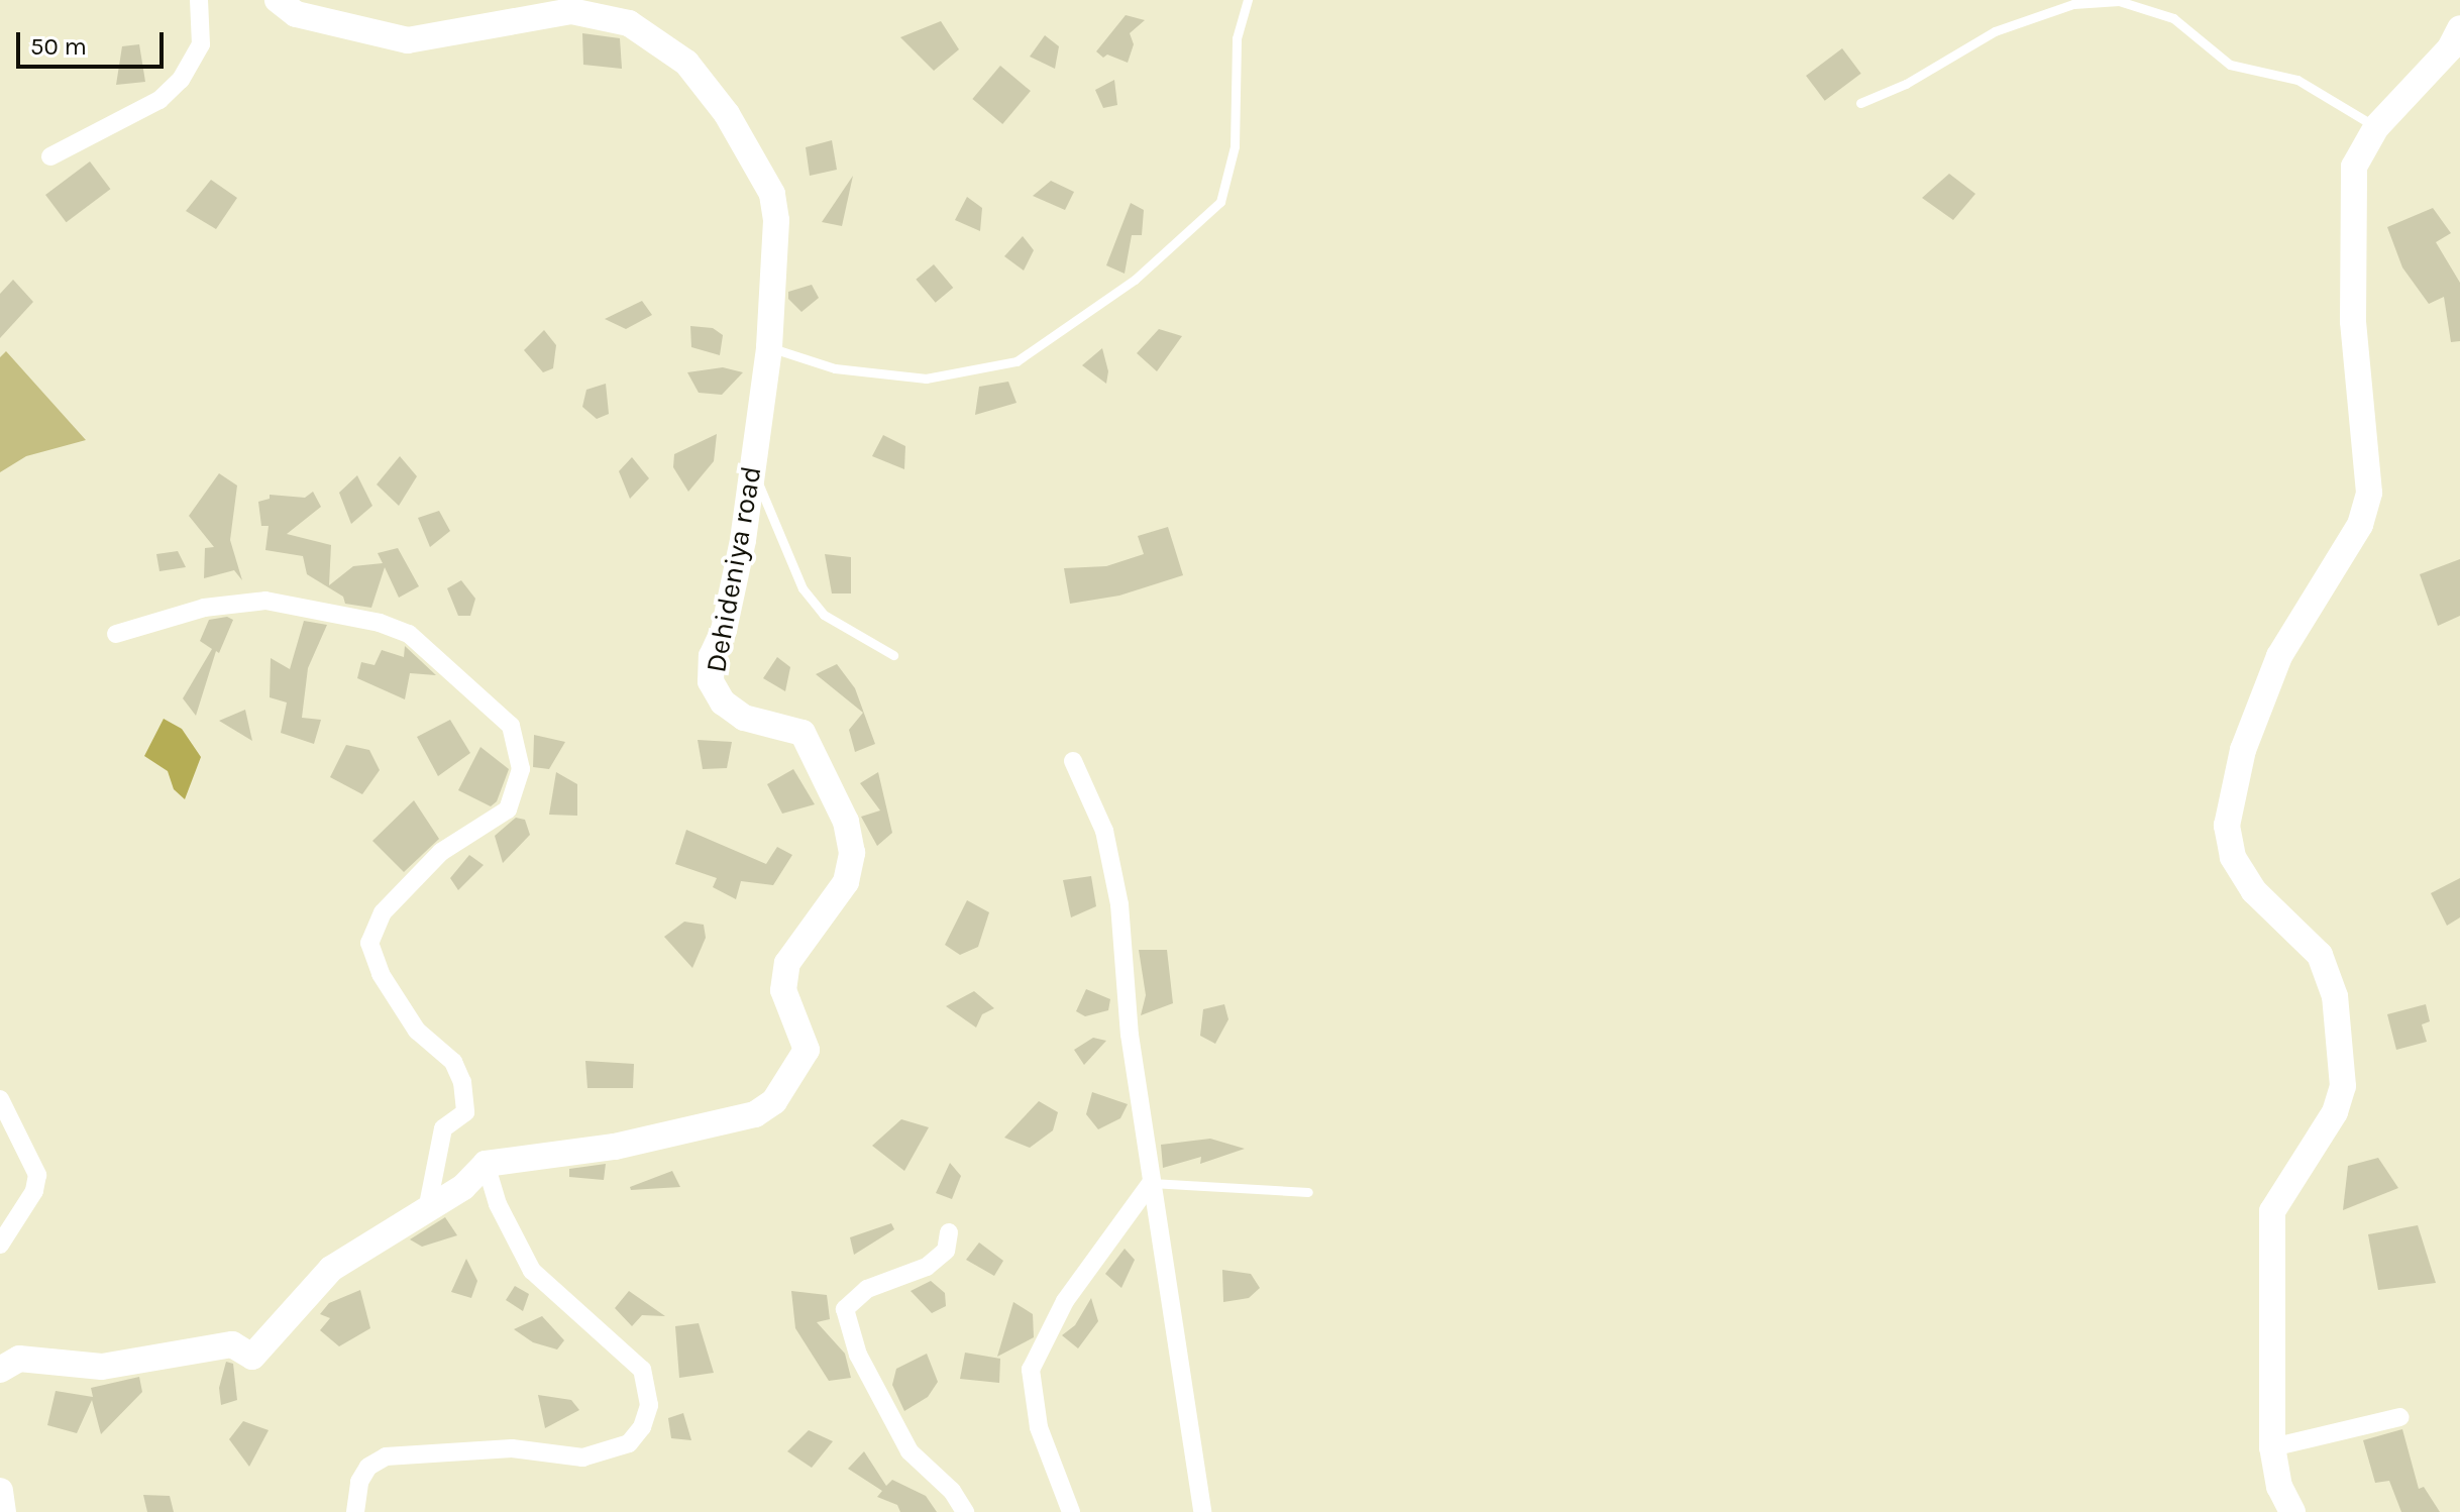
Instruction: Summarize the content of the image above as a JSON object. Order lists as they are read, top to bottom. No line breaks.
{"streets":{"street":["Dehideniya road"]},"scale_bar":"50 m"}
